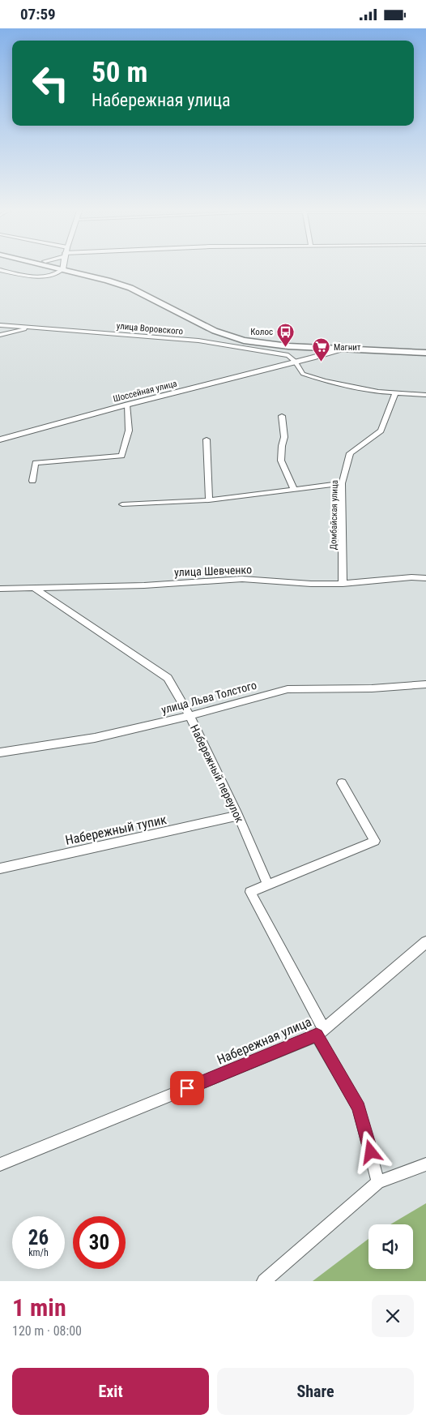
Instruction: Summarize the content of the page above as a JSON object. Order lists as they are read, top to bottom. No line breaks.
{"streets":{"main road":["Шоссейная улица"],"street":["улица Воровского","Домбайская улица","улица Шевченко","улица Льва Толстого","Набережный переулок","Набережный тупик","Набережная улица"]},"crossings":[["улица Воровского","Шоссейная улица"],["Домбайская улица","улица Шевченко"],["улица Шевченко","Набережный переулок"],["улица Льва Толстого","Набережный переулок"],["Набережный переулок","Набережный тупик"]],"places":{"bus stop":["Колос"],"supermarket":["Магнит"]},"page":{"status":"07:59","turn":["50 m","Набережная улица"],"speed":"26 km/h","limit":"30","heading":["1 min","120 m · 08:00"],"buttons":["Exit","Share"]}}
